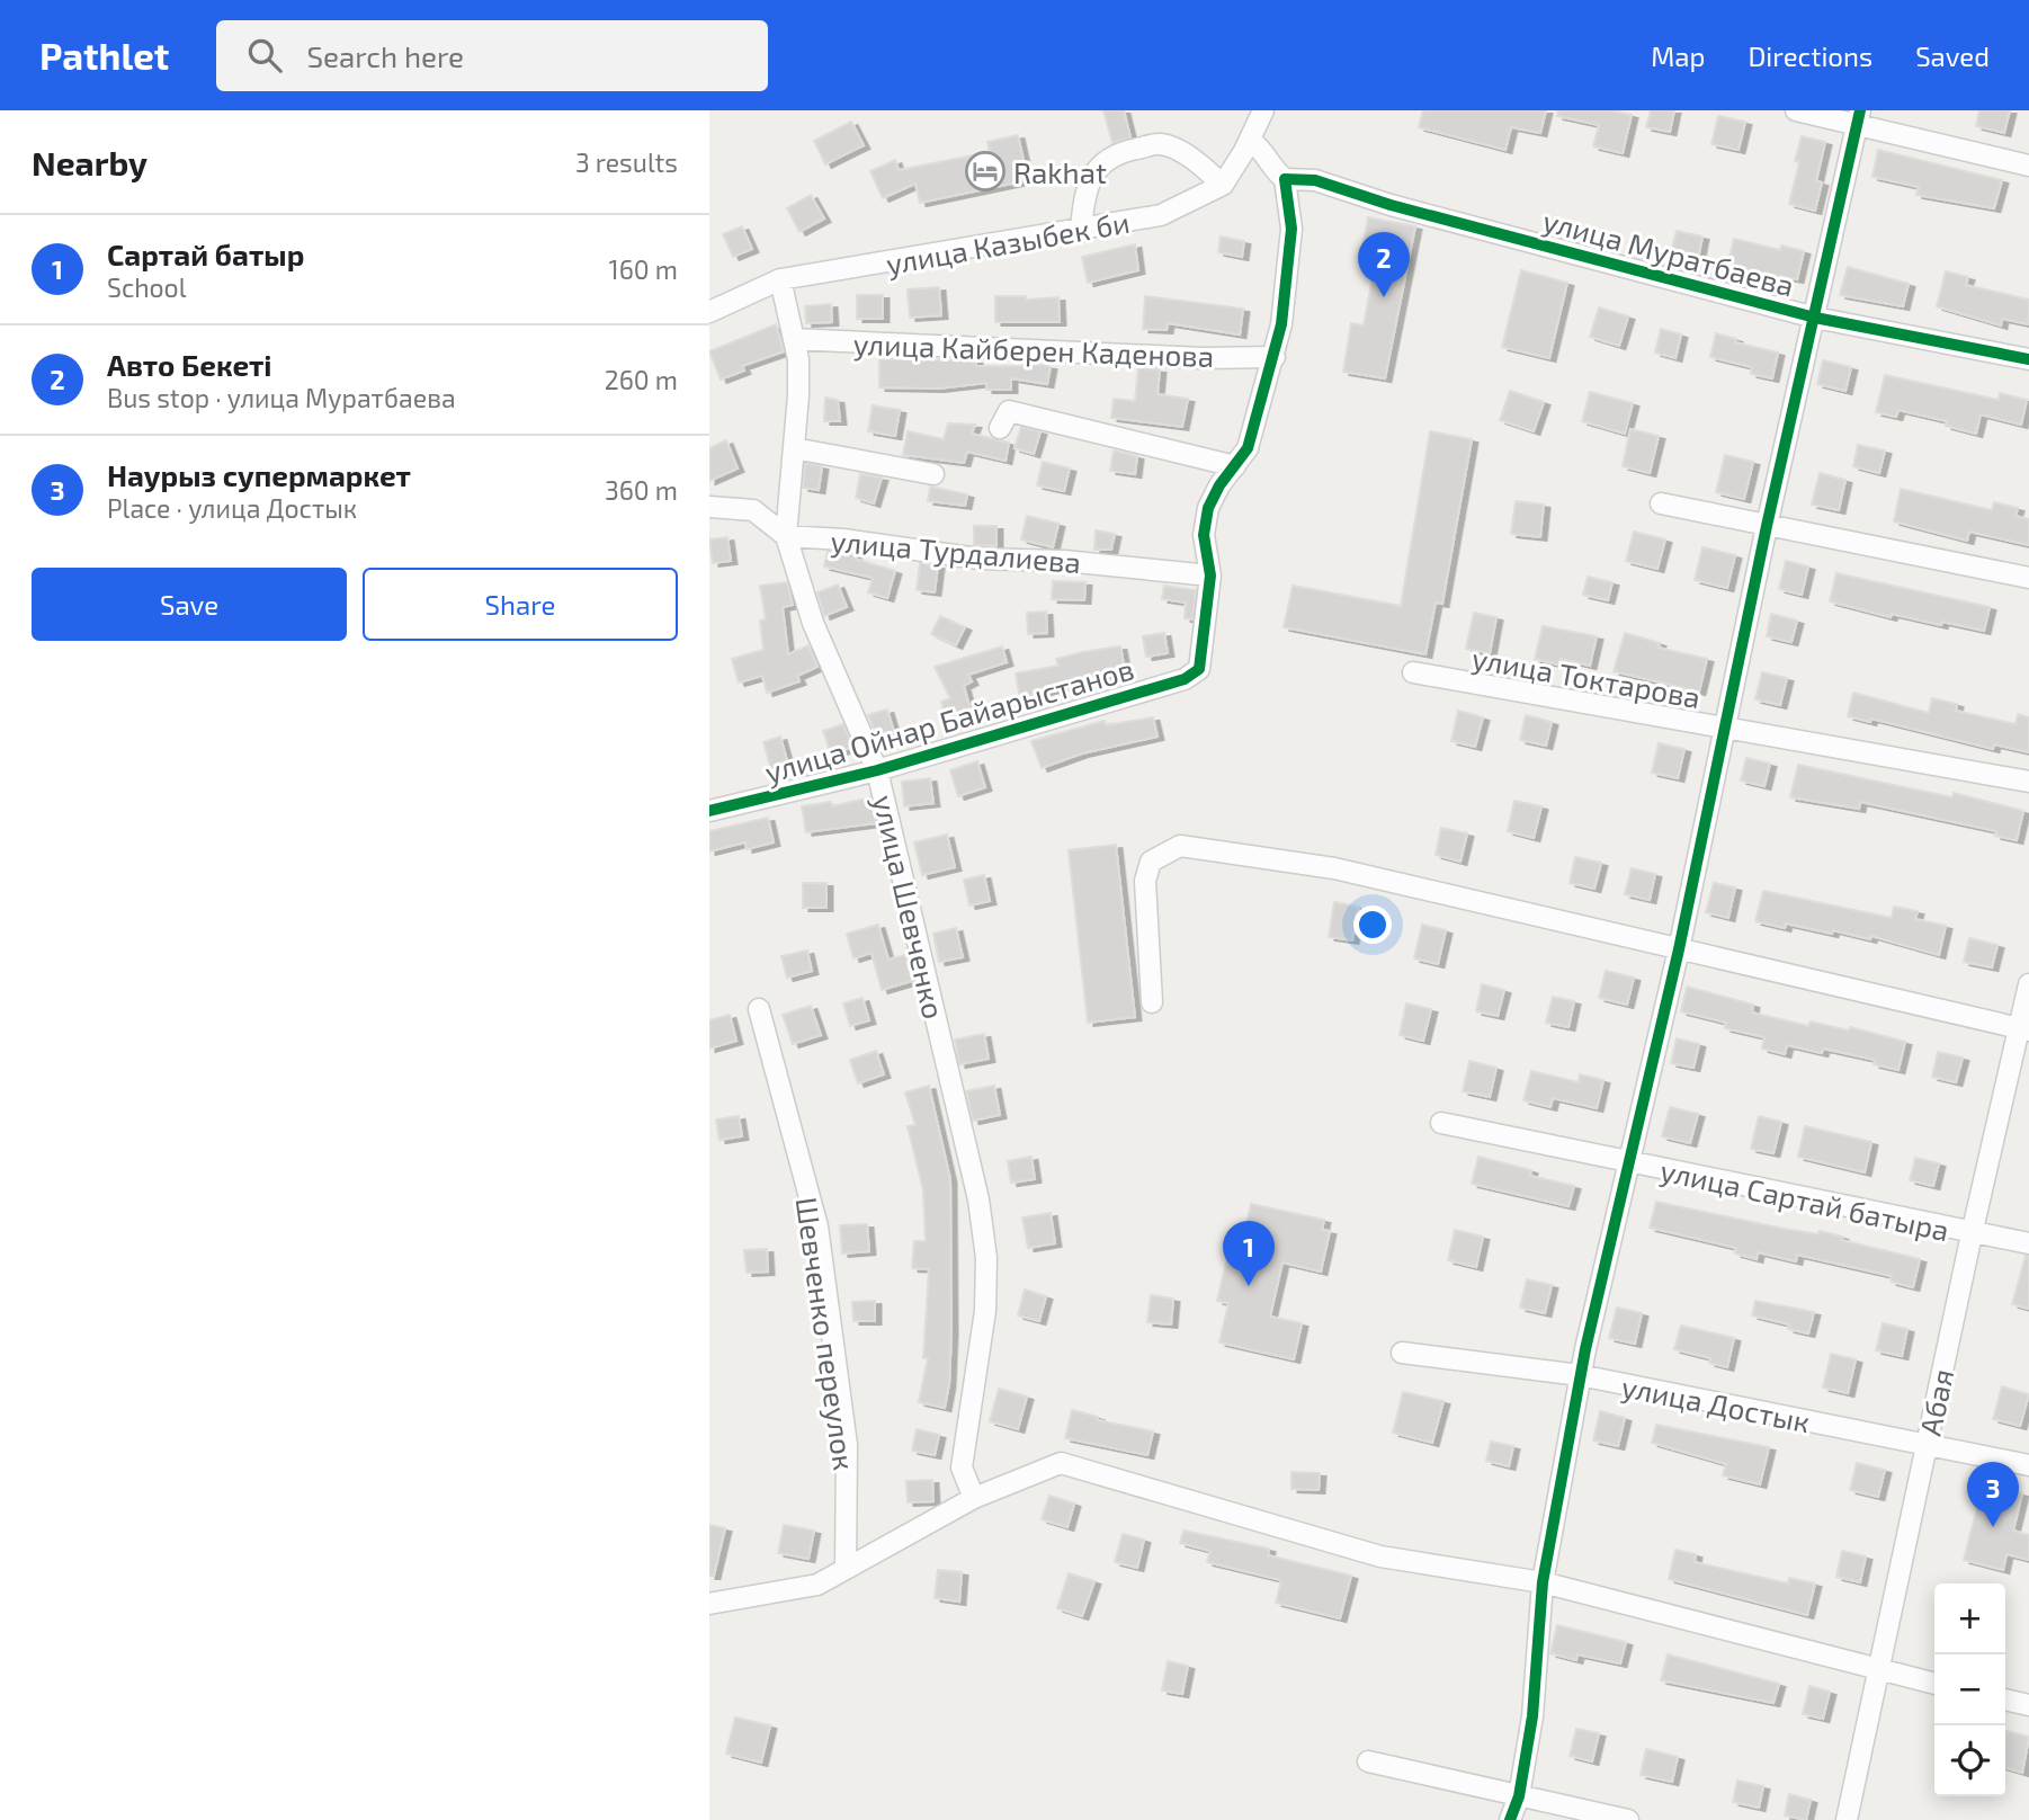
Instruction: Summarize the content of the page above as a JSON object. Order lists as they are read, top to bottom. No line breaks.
{"streets":{"street":["улица Казыбек би","улица Муратбаева","улица Кайберен Каденова","улица Турдалиева","улица Токтарова","улица Ойнар Байарыстанов","улица Шевченко","улица Сартай батыра","Шевченко переулок","Абая","улица Достык"]},"crossings":[["улица Казыбек би","улица Шевченко"],["улица Кайберен Каденова","улица Шевченко"],["улица Турдалиева","улица Ойнар Байарыстанов"],["улица Турдалиева","улица Шевченко"],["улица Ойнар Байарыстанов","улица Шевченко"],["улица Сартай батыра","Абая"],["Абая","улица Достык"]],"places":{"hotel":["Rakhat"]},"page":{"header":"Pathlet","search":"Search here","nav":["Map","Directions","Saved"],"heading":["Nearby","3 results"],"list":[{"mark":"1","name":"Сартай батыр","note":"School","value":"160 m"},{"mark":"2","name":"Авто Бекетi","note":"Bus stop · улица Муратбаева","value":"260 m"},{"mark":"3","name":"Наурыз супермаркет","note":"Place · улица Достык","value":"360 m"}],"pins":["2","1","3"],"buttons":["Save","Share"],"map_buttons":["+","−"]}}
